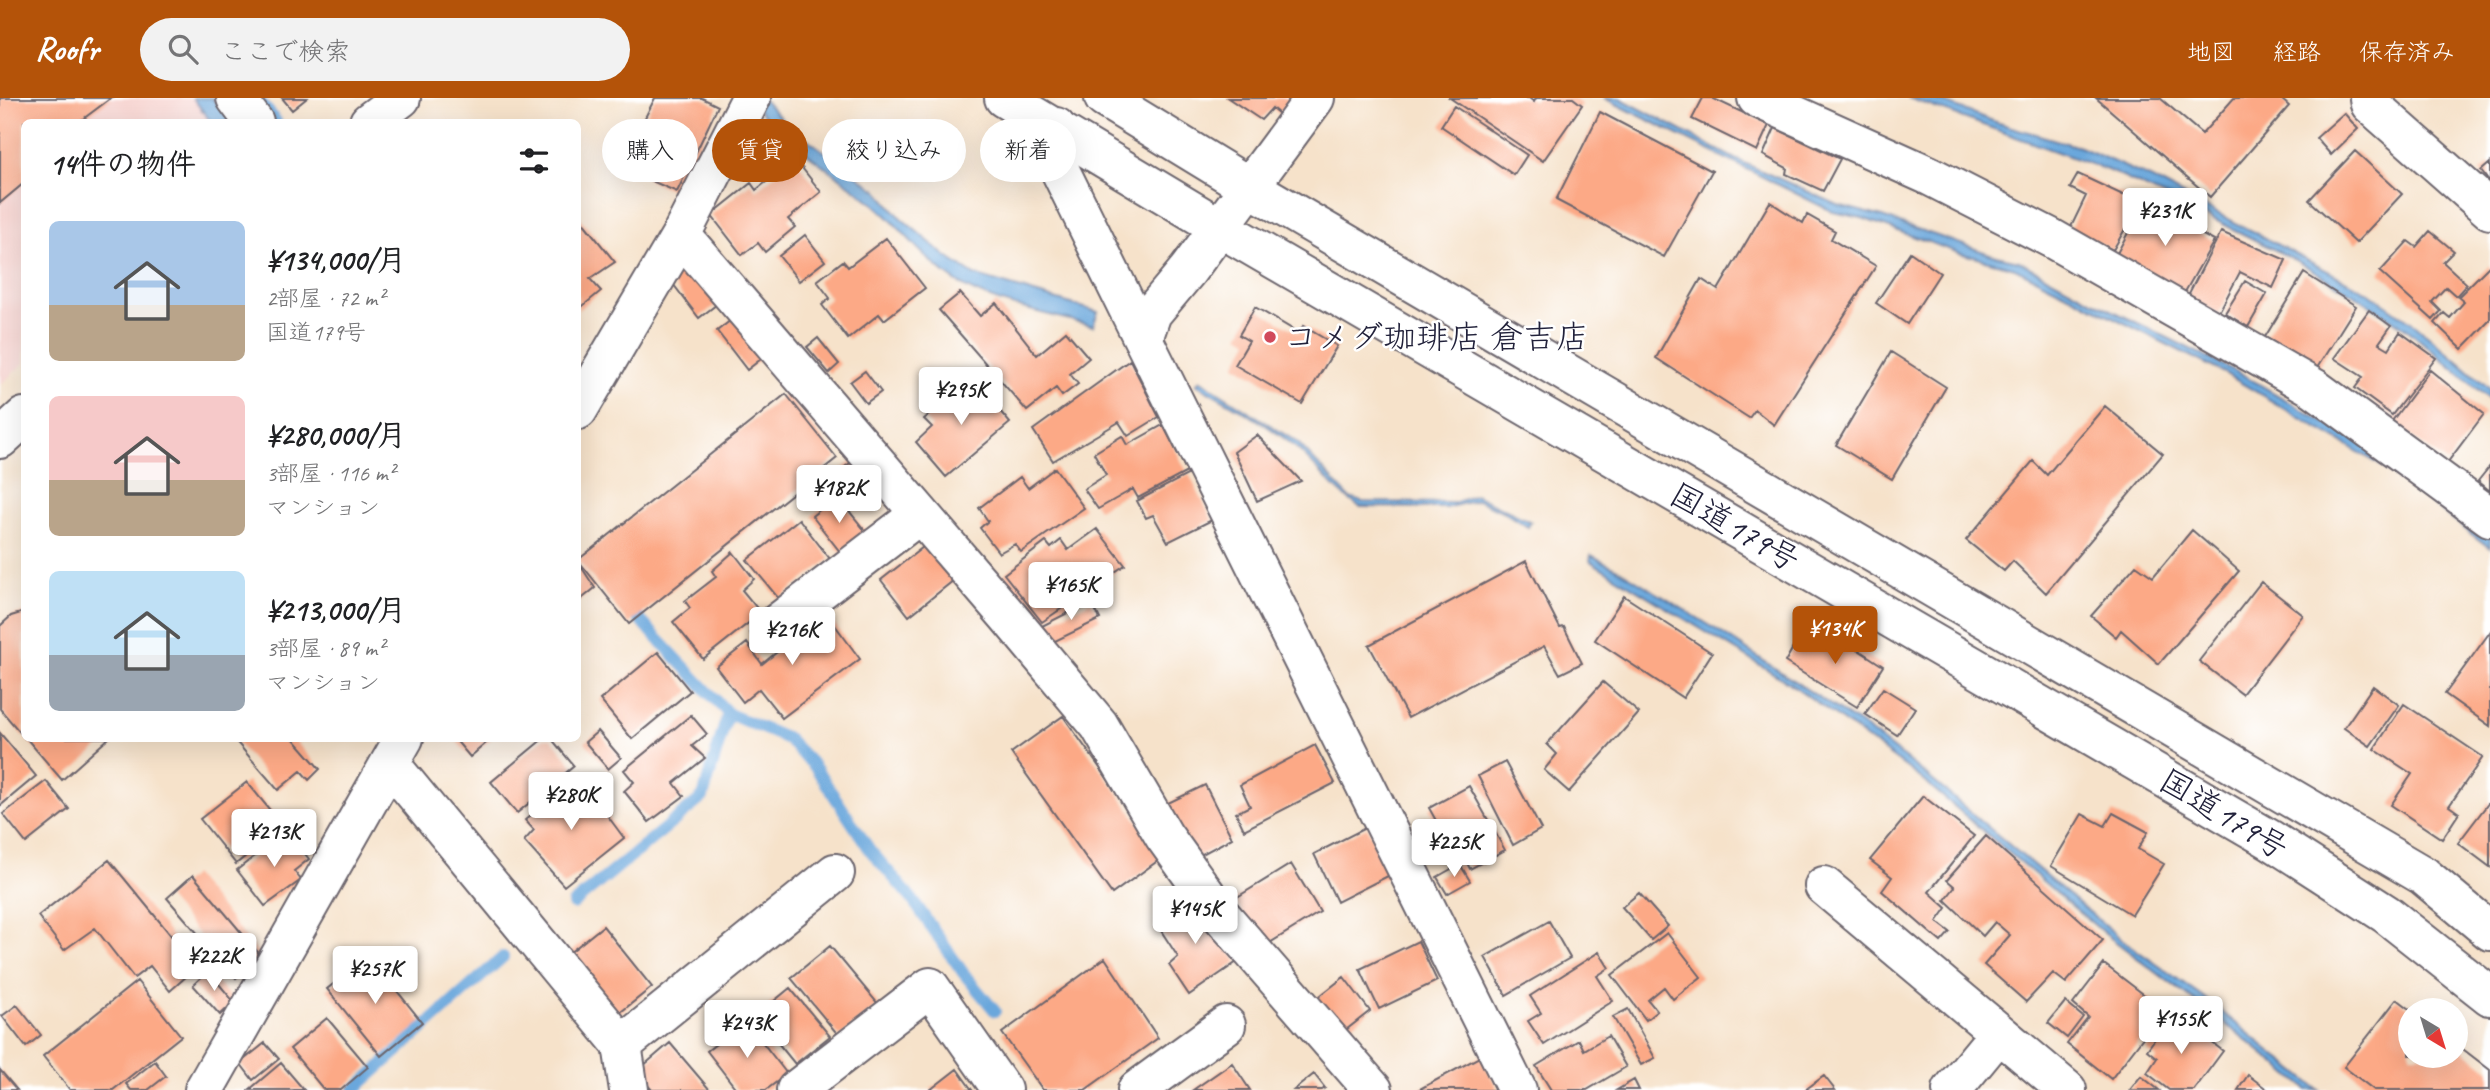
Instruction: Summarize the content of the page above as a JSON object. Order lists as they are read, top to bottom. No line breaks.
{"streets":{"main road":["国道179号"]},"places":["コメダ珈琲店 倉吉店"],"north":"bottom right","page":{"header":"Roofr","search":"ここで検索","nav":["地図","経路","保存済み"],"chip":["購入","賃貸","絞り込み","新着"],"heading":"14件の物件","price":["¥231K","¥295K","¥182K","¥165K","¥134K","¥216K","¥280K","¥213K","¥225K","¥145K","¥222K","¥257K","¥155K","¥243K"],"list":[{"name":"¥134,000/月","note":"2部屋 · 72 m² · 国道179号"},{"name":"¥280,000/月","note":"3部屋 · 116 m² · マンション"},{"name":"¥213,000/月","note":"3部屋 · 89 m² · マンション"}]}}
